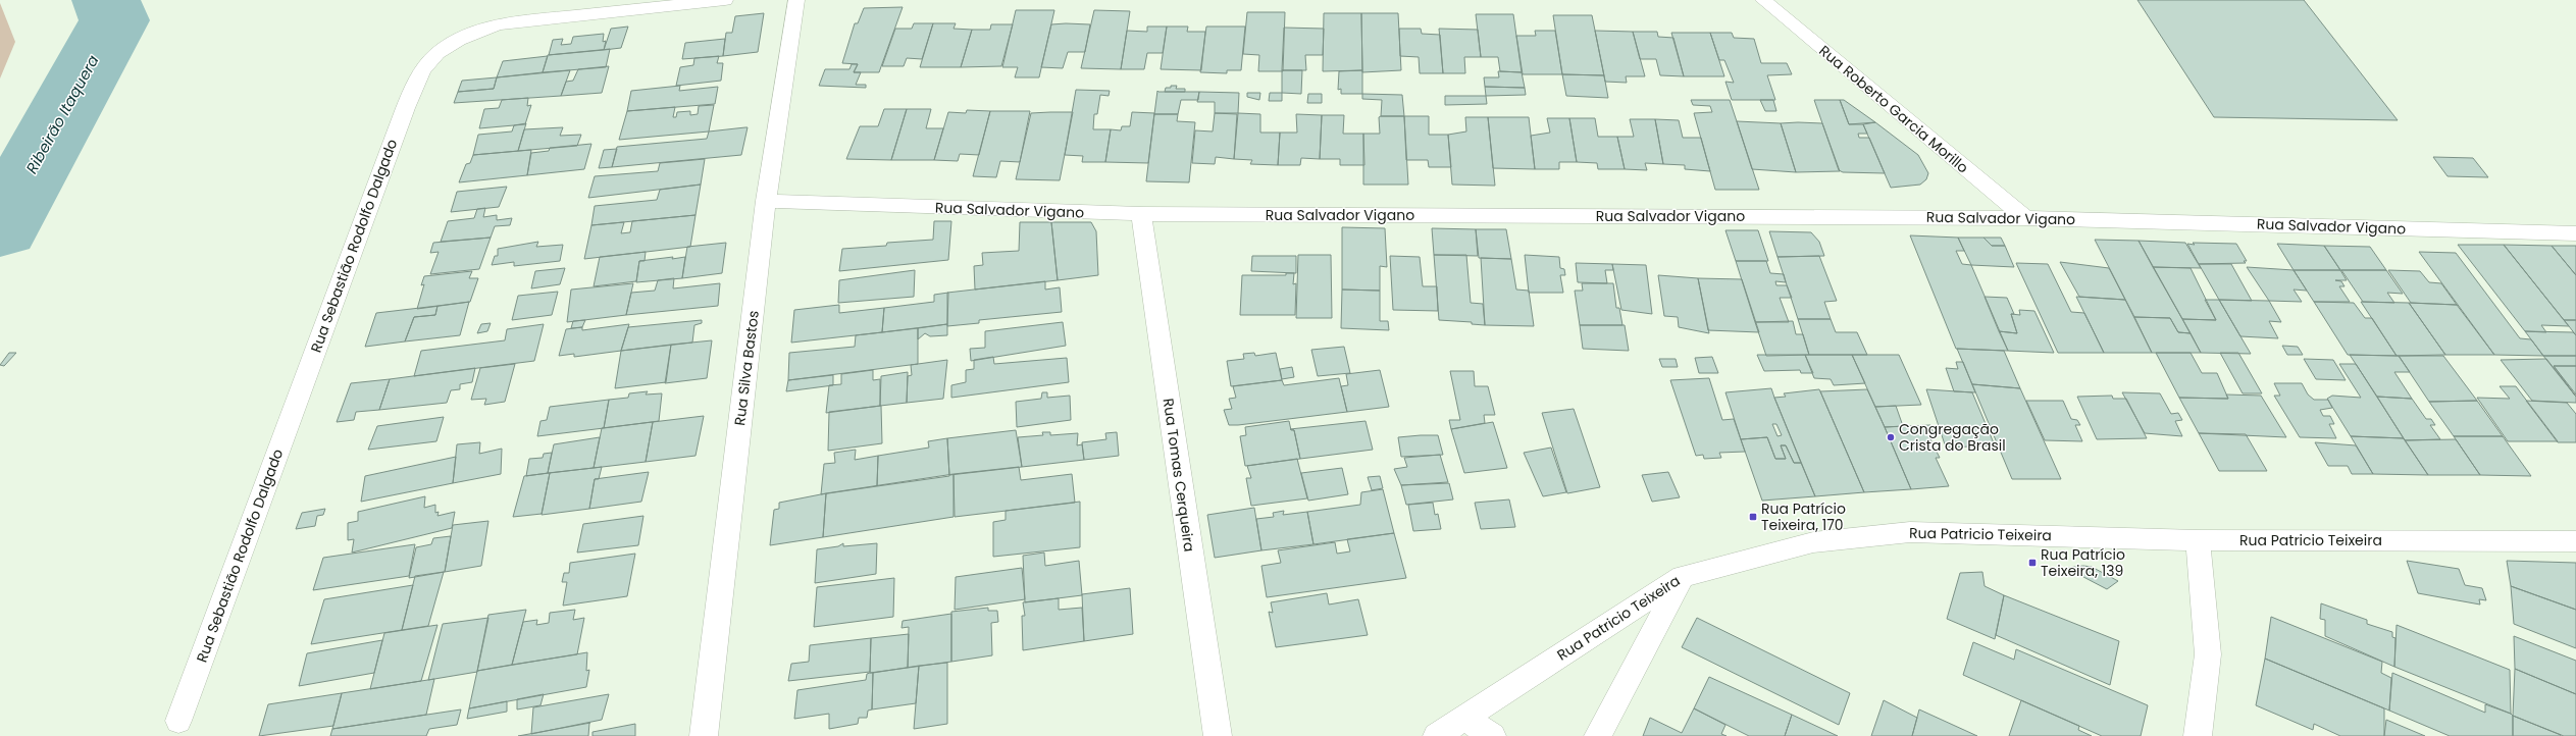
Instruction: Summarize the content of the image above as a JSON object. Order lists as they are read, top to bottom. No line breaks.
{"streets":{"street":["Rua Roberto Garcia Morillo","Rua Salvador Vigano","Rua Sebastião Rodolfo Dalgado","Rua Silva Bastos","Rua Tomas Cerqueira","Rua Patricio Teixeira"]},"crossings":[["Rua Roberto Garcia Morillo","Rua Salvador Vigano"],["Rua Salvador Vigano","Rua Silva Bastos"],["Rua Salvador Vigano","Rua Tomas Cerqueira"]],"water":["Ribeirão Itaquera"],"places":{"other":["Congregação Crista do Brasil"],"transit":["Rua Patrício Teixeira, 170","Rua Patrício Teixeira, 139"]}}
